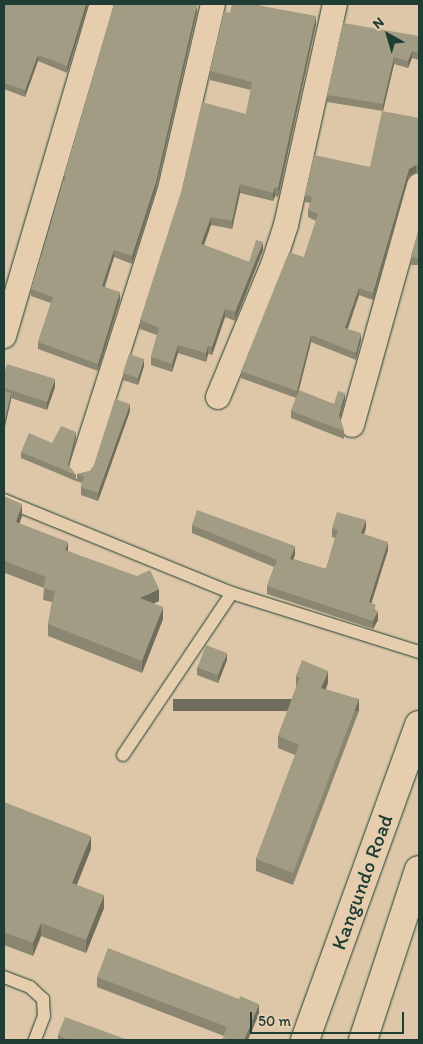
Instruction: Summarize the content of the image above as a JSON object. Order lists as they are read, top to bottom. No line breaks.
{"streets":{"highway":["Kangundo Road"]},"scale_bar":"50 m","north":"top left"}
